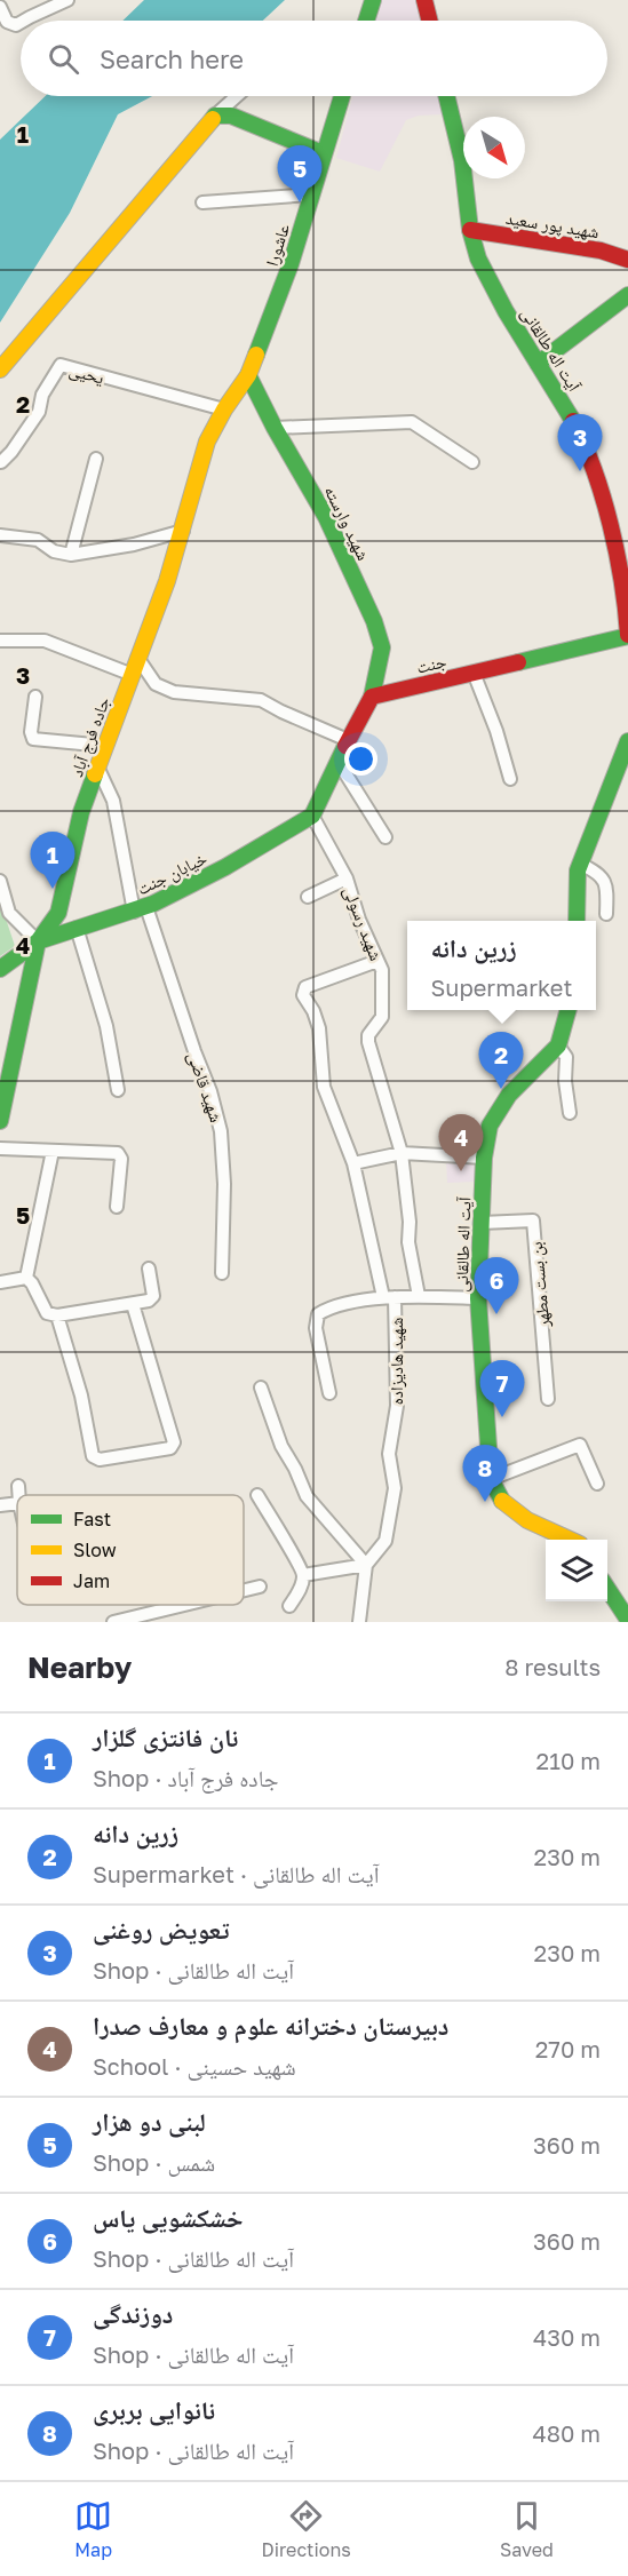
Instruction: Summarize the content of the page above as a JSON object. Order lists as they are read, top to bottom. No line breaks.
{"streets":{"street":["شهید پور سعید","عاشورا","آیت اله طالقانی","یحیی","شهید وارسته","جنت","جاده فرج آباد","خیابان جنت","شهید رسولی","شهید قاضی","بن بست مطهر","شهید هادیزاده"]},"crossings":[["شهید پور سعید","آیت اله طالقانی"],["عاشورا","شهید وارسته"],["عاشورا","جاده فرج آباد"],["آیت اله طالقانی","جنت"],["آیت اله طالقانی","بن بست مطهر"],["یحیی","جاده فرج آباد"],["شهید وارسته","جنت"],["شهید وارسته","جاده فرج آباد"],["جاده فرج آباد","خیابان جنت"],["جاده فرج آباد","شهید قاضی"],["خیابان جنت","شهید رسولی"],["خیابان جنت","شهید قاضی"],["شهید رسولی","شهید هادیزاده"]],"legend":["Fast","Slow","Jam"],"north":"bottom right","page":{"search":"Search here","pins":["5","3","1","2","4","6","7","8"],"popup":["زرین دانه","Supermarket"],"heading":["Nearby","8 results"],"list":[{"mark":"1","name":"نان فانتزی گلزار","note":"Shop · جاده فرج آباد","value":"210 m"},{"mark":"2","name":"زرین دانه","note":"Supermarket · آیت اله طالقانی","value":"230 m"},{"mark":"3","name":"تعویض روغنی","note":"Shop · آیت اله طالقانی","value":"230 m"},{"mark":"4","name":"دبیرستان دخترانه علوم و معارف صدرا","note":"School · شهید حسینی","value":"270 m"},{"mark":"5","name":"لبنی دو هزار","note":"Shop · شمس","value":"360 m"},{"mark":"6","name":"خشکشویی یاس","note":"Shop · آیت اله طالقانی","value":"360 m"},{"mark":"7","name":"دوزندگی","note":"Shop · آیت اله طالقانی","value":"430 m"},{"mark":"8","name":"نانوایی بربری","note":"Shop · آیت اله طالقانی","value":"480 m"}],"nav":["Map","Directions","Saved"]},"grid":{"rows":["1","2","3","4","5"]}}
